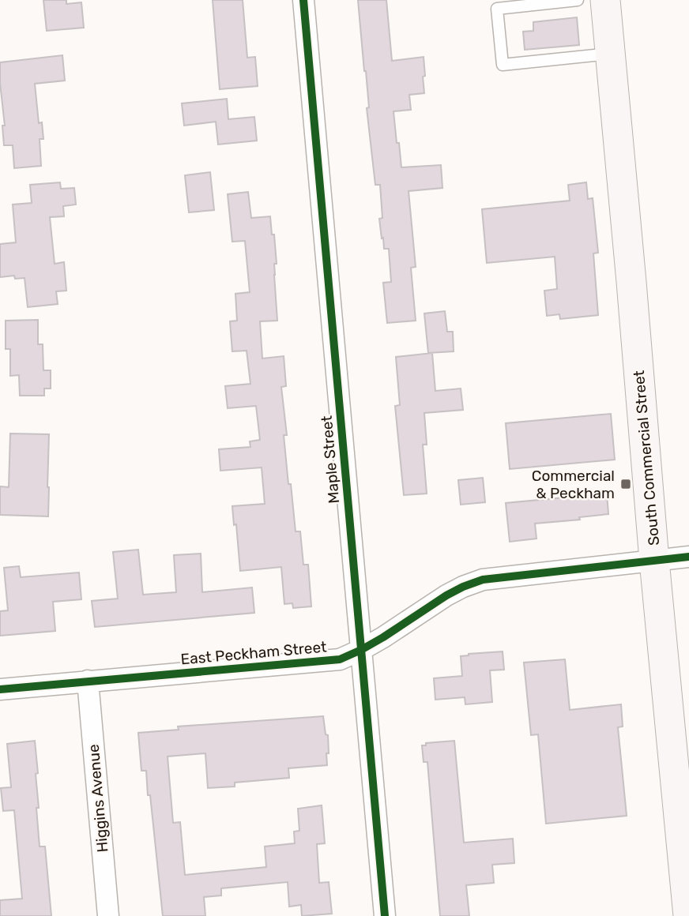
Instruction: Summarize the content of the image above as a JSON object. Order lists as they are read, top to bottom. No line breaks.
{"streets":{"main road":["South Commercial Street"],"street":["Maple Street","East Peckham Street","Higgins Avenue"]},"crossings":[["South Commercial Street","East Peckham Street"],["Maple Street","East Peckham Street"],["East Peckham Street","Higgins Avenue"]],"places":{"transit":["Commercial & Peckham"]}}
